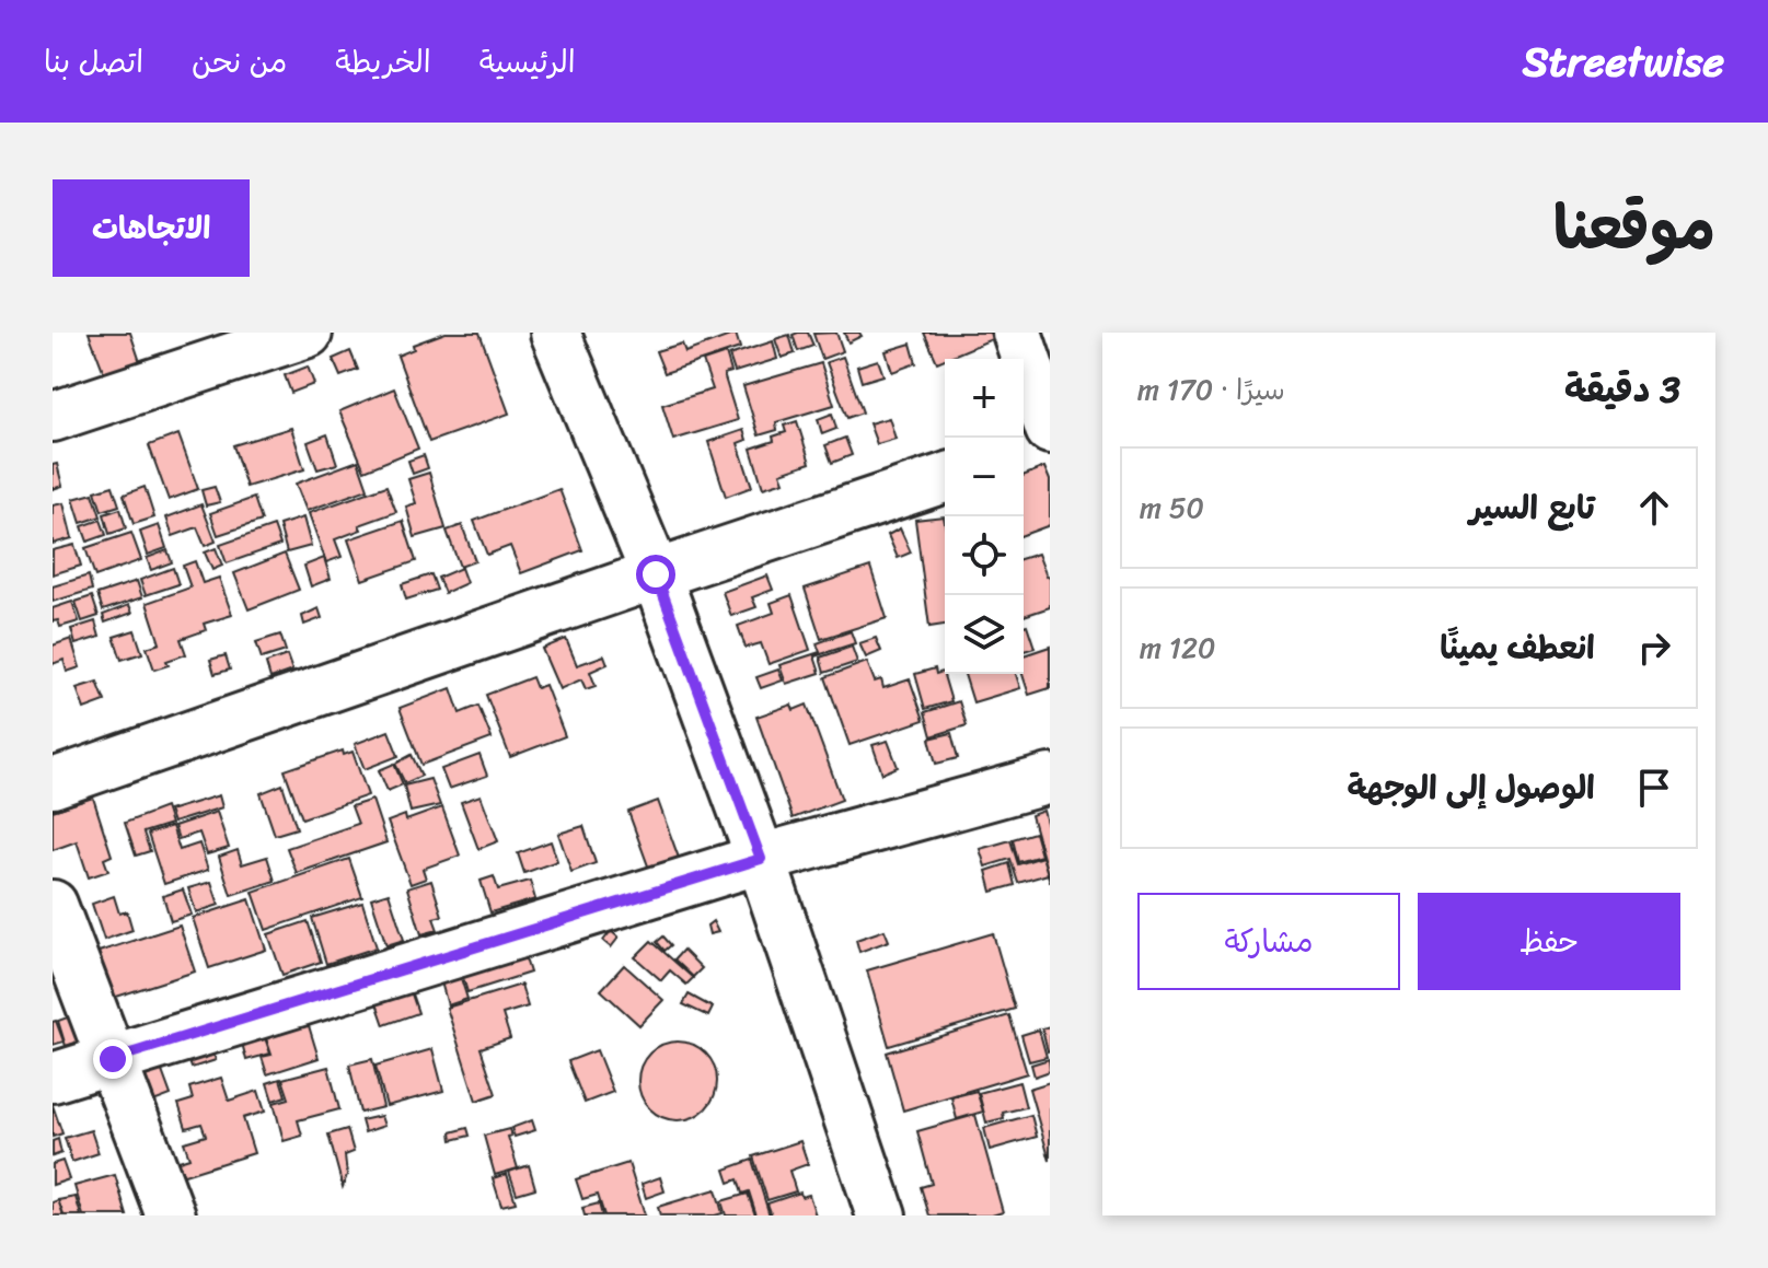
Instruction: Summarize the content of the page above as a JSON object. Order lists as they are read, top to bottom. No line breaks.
{"page":{"header":"Streetwise","nav":["الرئيسية","الخريطة","من نحن","اتصل بنا"],"title":"موقعنا","buttons":["الاتجاهات",["حفظ","مشاركة"]],"heading":["3 دقيقة","سيرًا · 170 m"],"map_buttons":["+","−"],"list":[["تابع السير","50 m"],["انعطف يمينًا","120 m"],"الوصول إلى الوجهة"]}}
